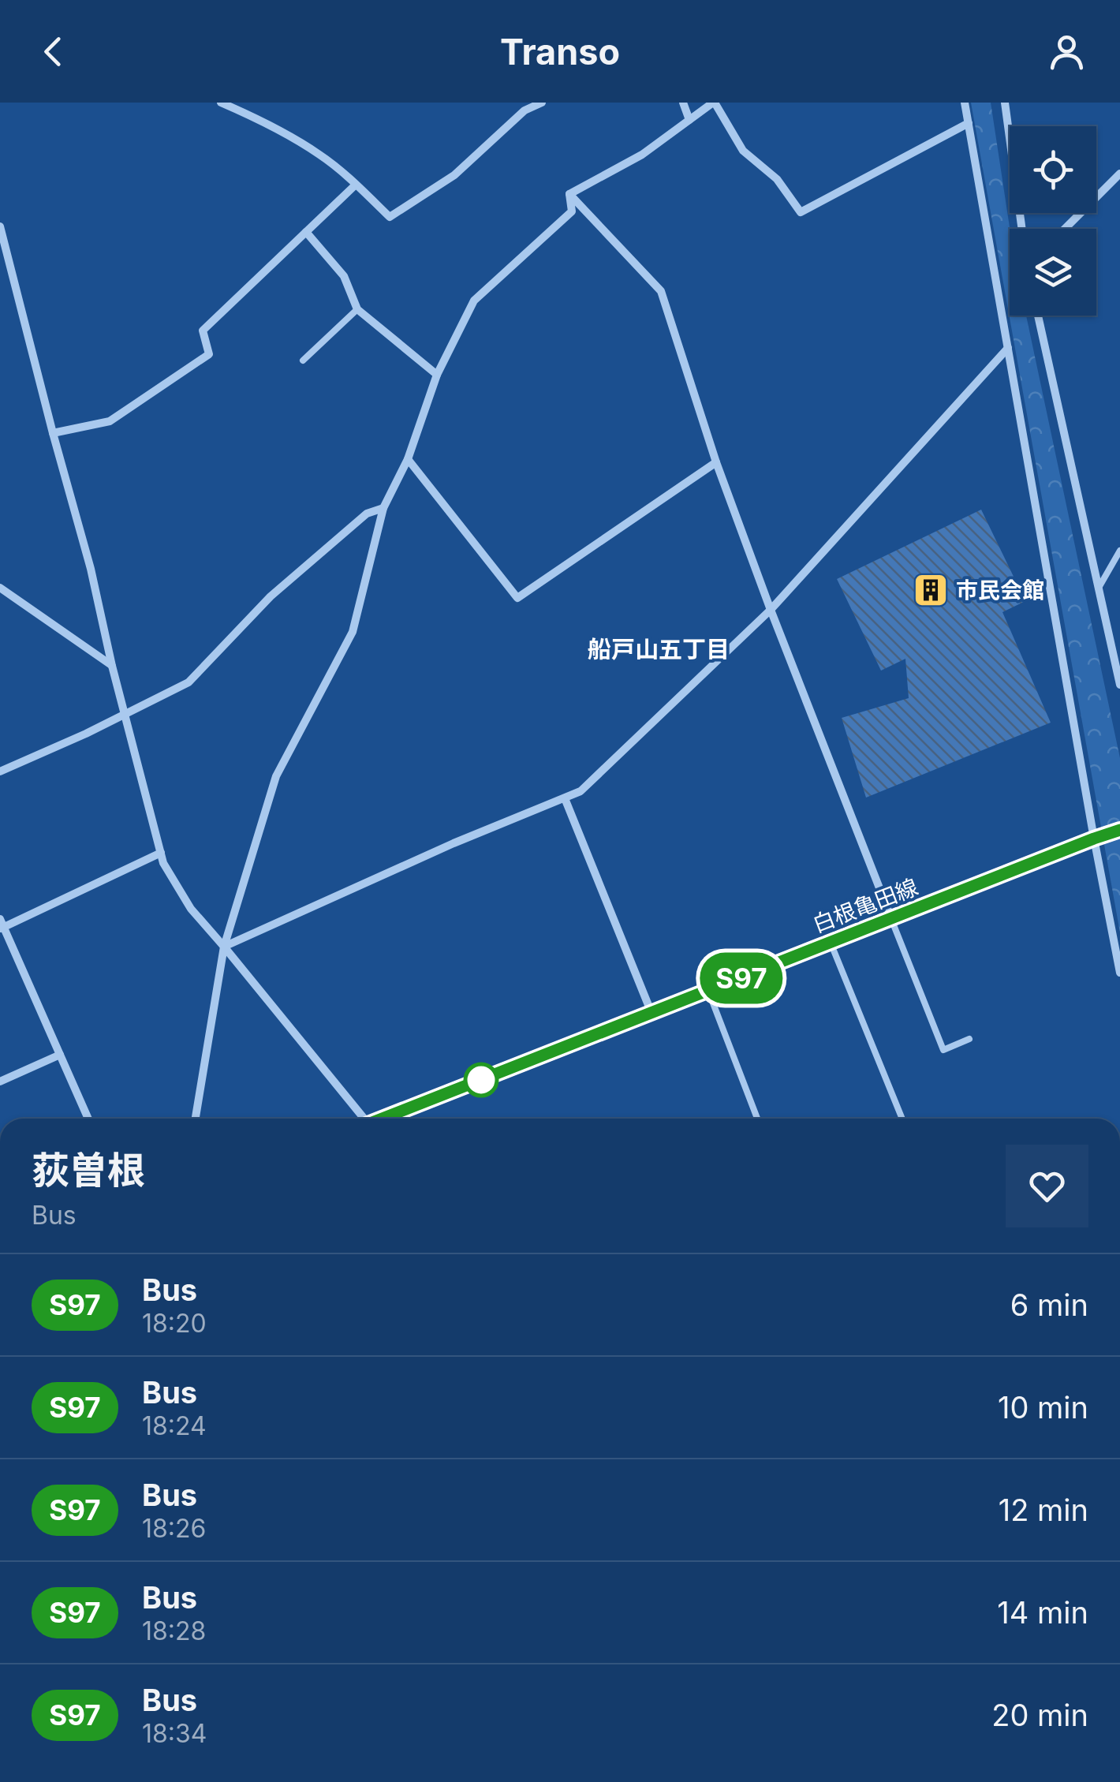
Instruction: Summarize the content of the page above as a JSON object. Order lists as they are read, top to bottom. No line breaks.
{"streets":{"main road":["白根亀田線"]},"districts":["船戸山五丁目"],"places":{"building":["市民会館"]},"lines":["bus line S97"],"page":{"header":"Transo","on_map":"S97","heading":["荻曽根","Bus"],"list":[{"mark":"S97","name":"Bus","note":"18:20","value":"6 min"},{"mark":"S97","name":"Bus","note":"18:24","value":"10 min"},{"mark":"S97","name":"Bus","note":"18:26","value":"12 min"},{"mark":"S97","name":"Bus","note":"18:28","value":"14 min"},{"mark":"S97","name":"Bus","note":"18:34","value":"20 min"}]}}
